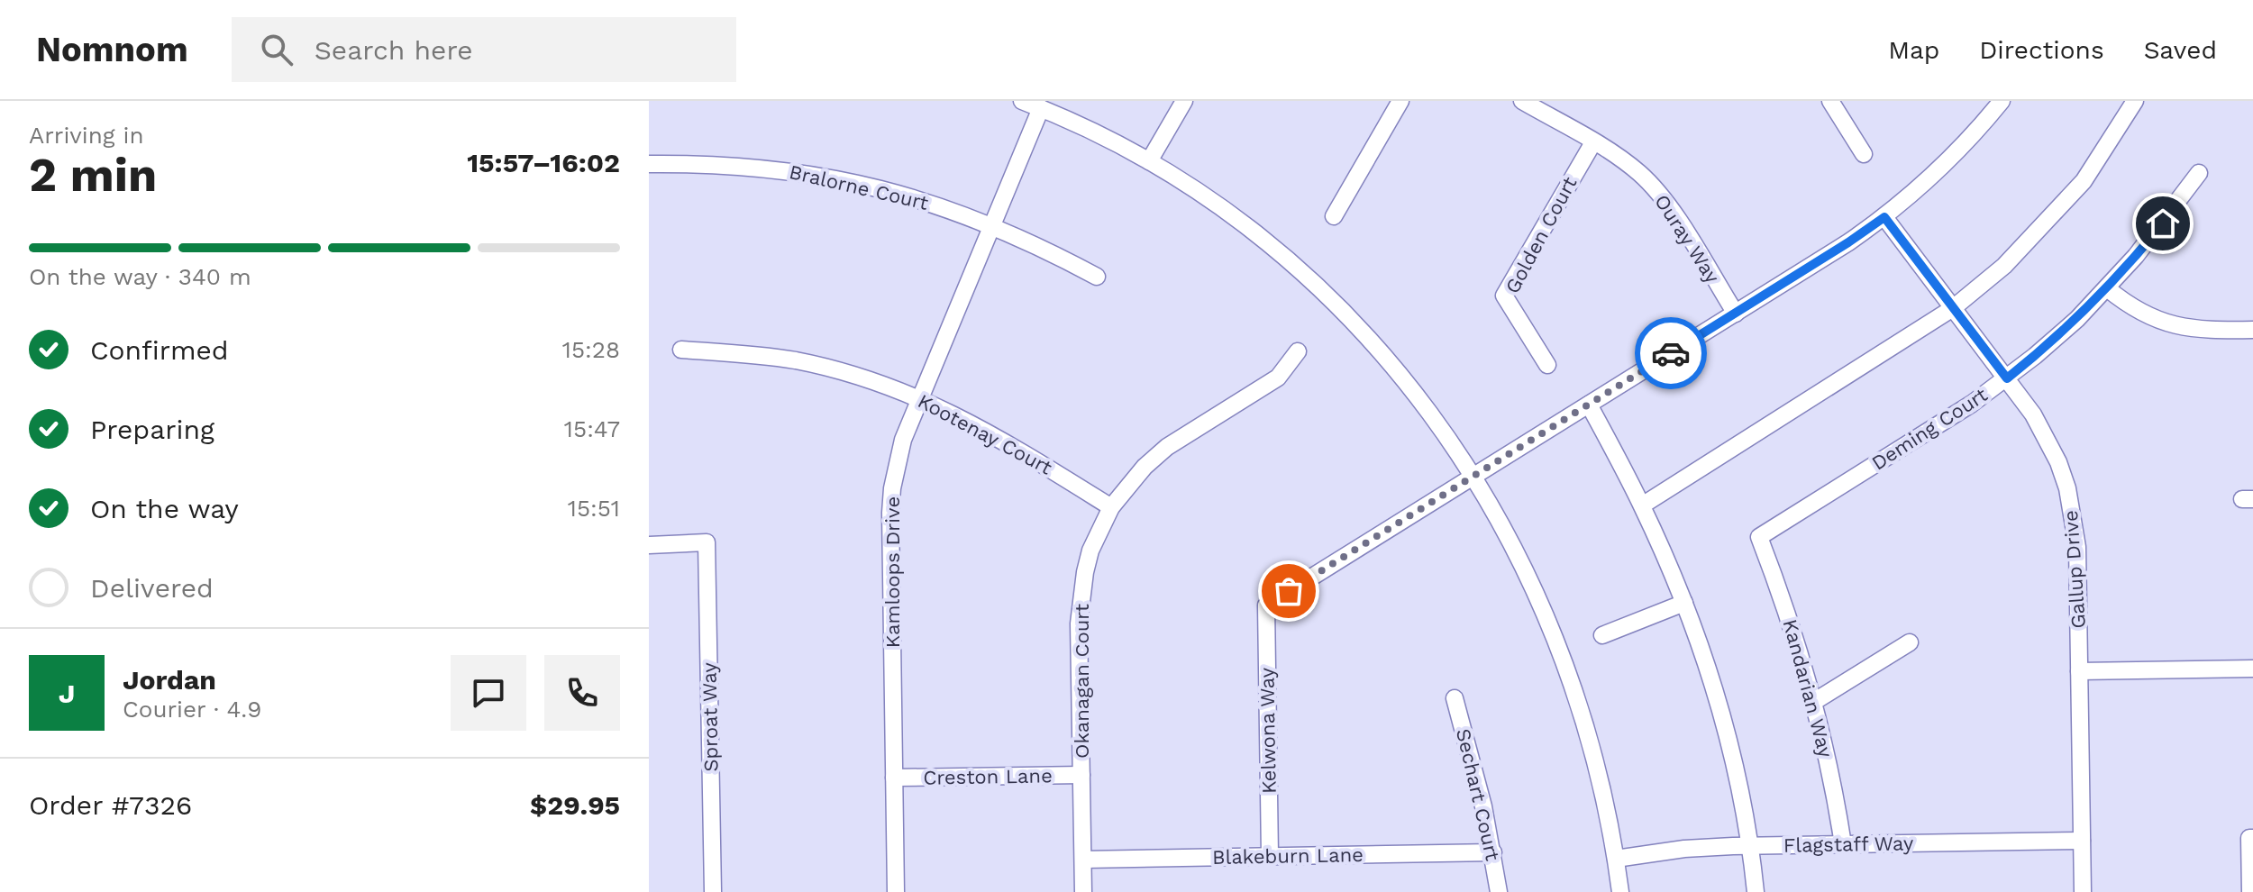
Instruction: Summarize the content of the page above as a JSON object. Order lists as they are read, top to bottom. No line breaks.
{"streets":{"street":["Bralorne Court","Golden Court","Ouray Way","Deming Court","Kootenay Court","Gallup Drive","Kamloops Drive","Okanagan Court","Kandarian Way","Sproat Way","Kelwona Way","Creston Lane","Sechart Court","Flagstaff Way","Blakeburn Lane"]},"crossings":[["Bralorne Court","Kamloops Drive"],["Golden Court","Ouray Way"],["Deming Court","Gallup Drive"],["Deming Court","Kandarian Way"],["Kootenay Court","Kamloops Drive"],["Kootenay Court","Okanagan Court"],["Gallup Drive","Flagstaff Way"],["Kamloops Drive","Creston Lane"],["Okanagan Court","Creston Lane"],["Okanagan Court","Blakeburn Lane"],["Kandarian Way","Flagstaff Way"],["Kelwona Way","Blakeburn Lane"],["Sechart Court","Blakeburn Lane"]],"page":{"header":"Nomnom","search":"Search here","nav":["Map","Directions","Saved"],"heading":["2 min","Arriving in","15:57–16:02"],"panel":["Jordan","Courier · 4.9","Order #7326","$29.95"],"bar":"On the way · 340 m","list":[["Confirmed","15:28"],["Preparing","15:47"],["On the way","15:51"],"Delivered"],"round":"J"}}
